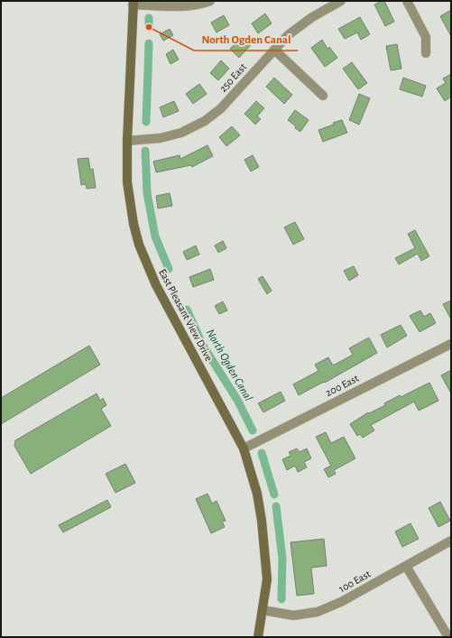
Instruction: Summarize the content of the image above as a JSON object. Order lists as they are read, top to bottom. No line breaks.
{"streets":{"street":["250 East","East Pleasant View Drive","200 East","100 East"]},"crossings":[["250 East","East Pleasant View Drive"],["East Pleasant View Drive","200 East"],["East Pleasant View Drive","100 East"]],"water":["North Ogden Canal"],"places":["North Ogden Canal"]}
